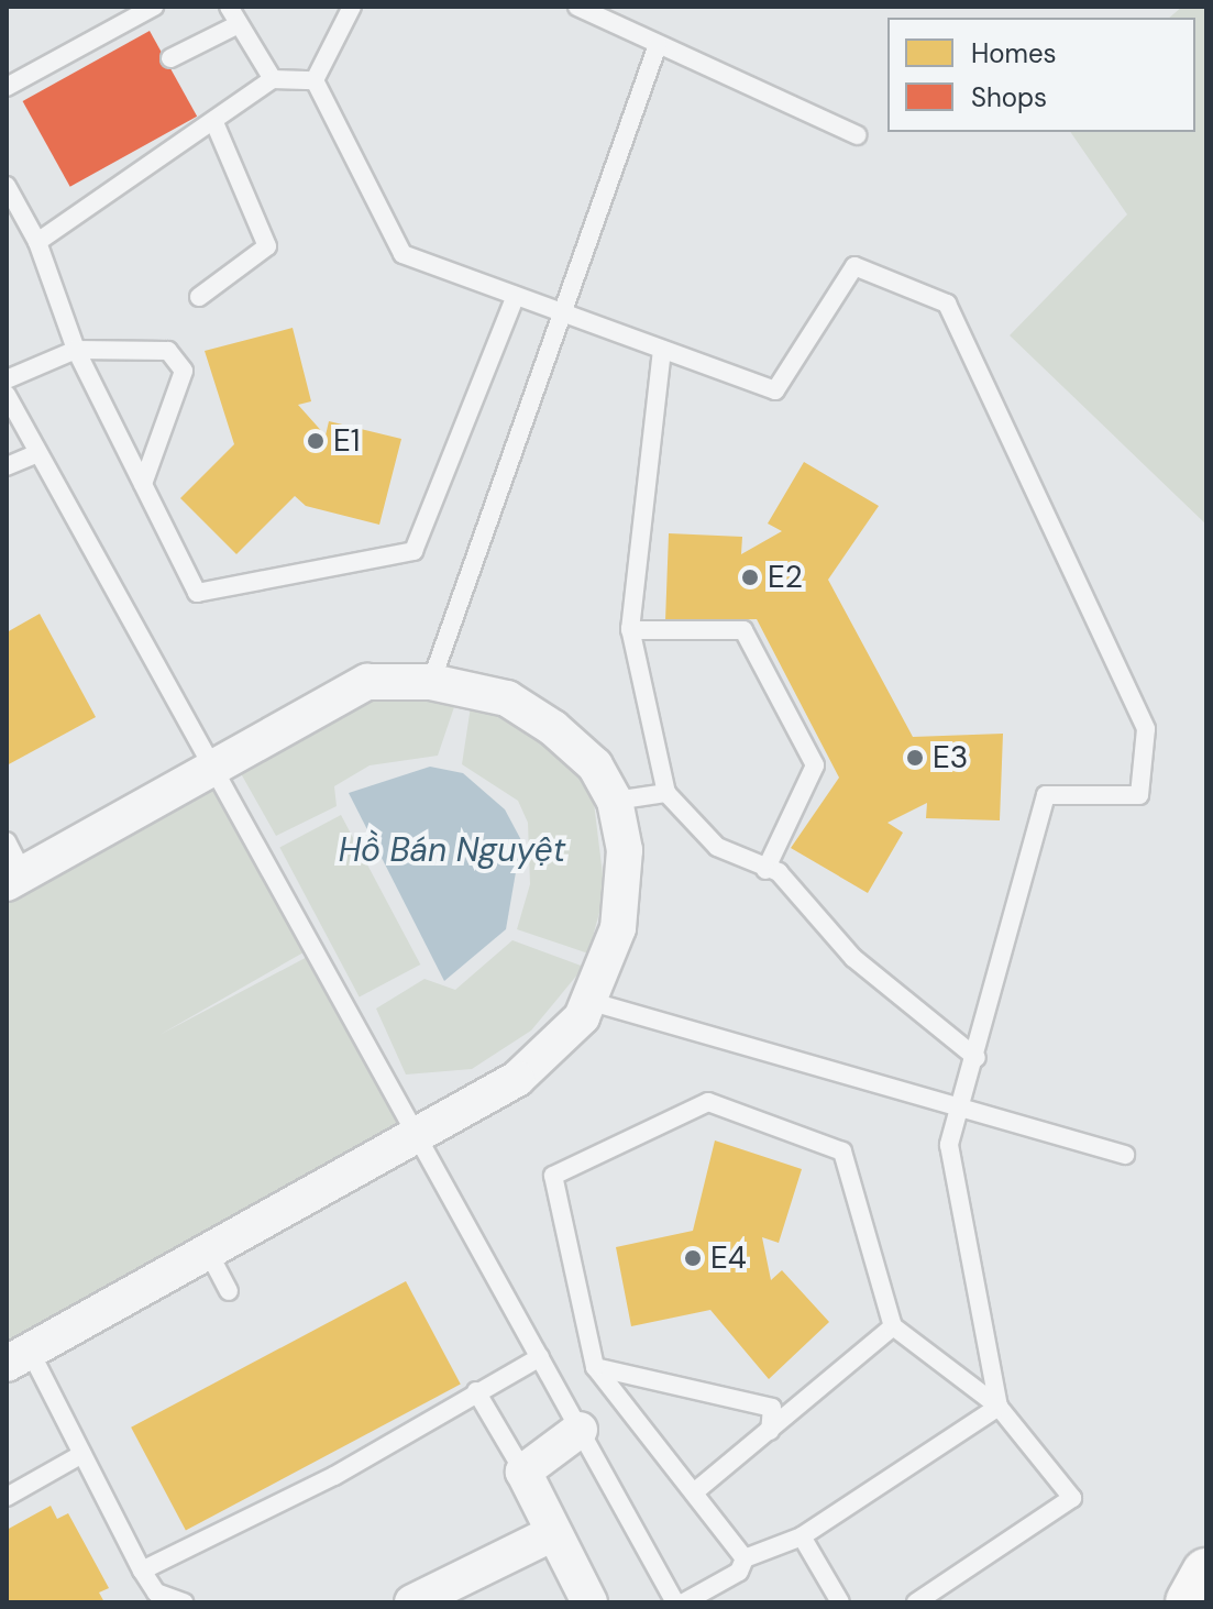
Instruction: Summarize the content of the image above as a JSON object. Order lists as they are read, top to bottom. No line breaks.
{"water":["Hồ Bán Nguyệt"],"places":["E1","E2","E3","E4"],"legend":["Homes","Shops"]}
